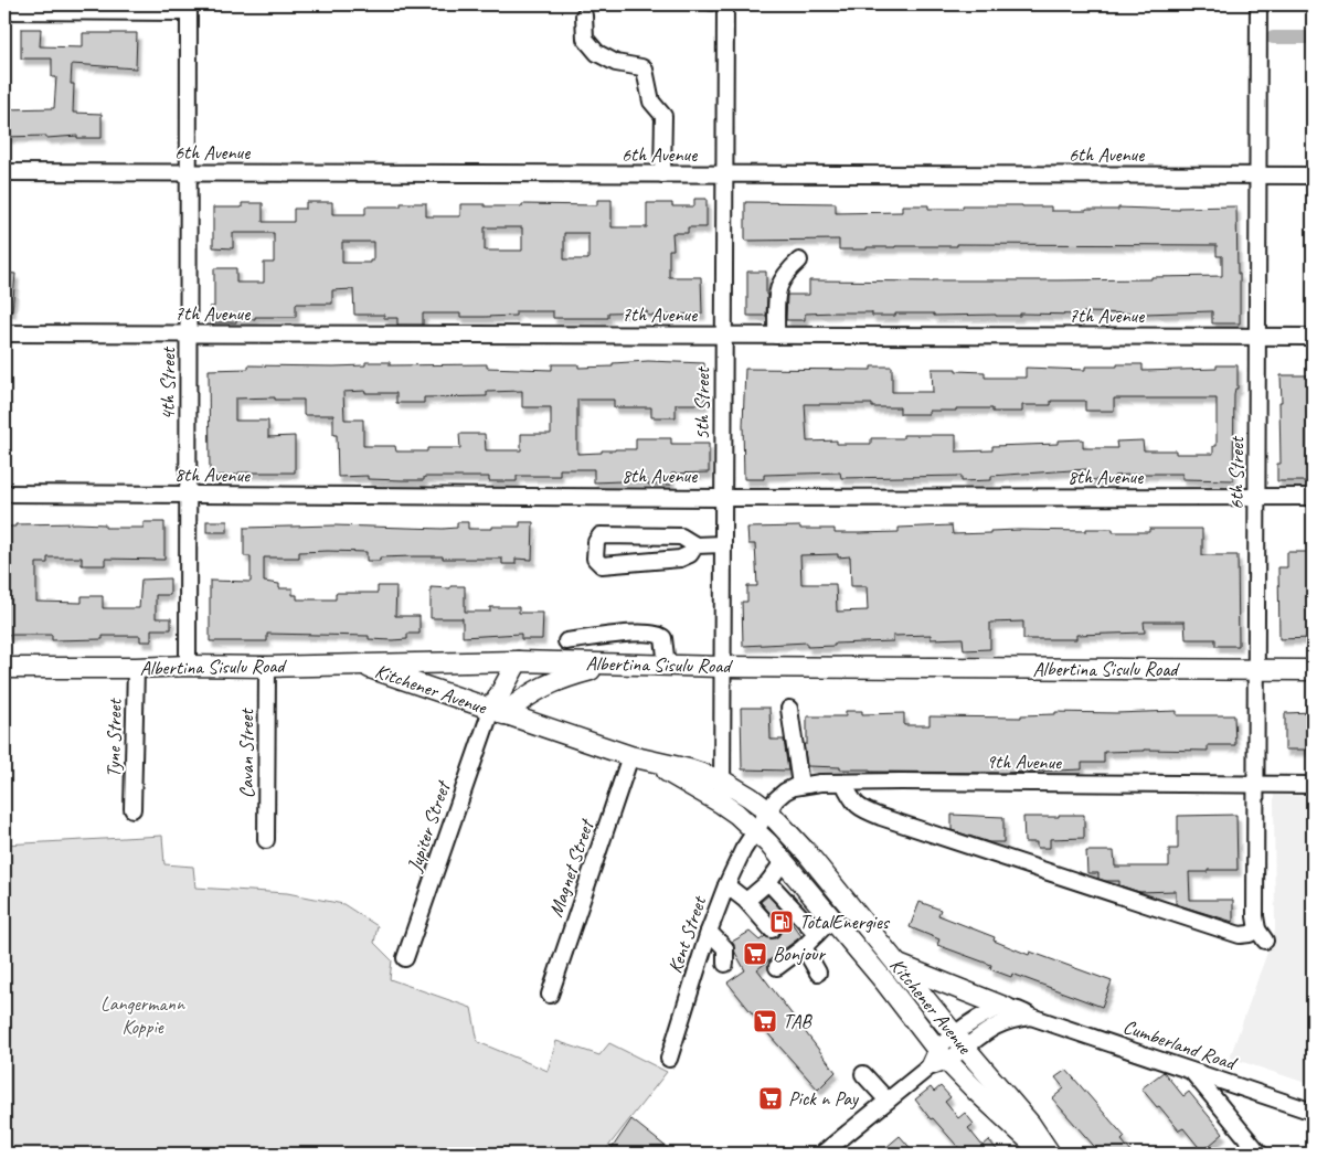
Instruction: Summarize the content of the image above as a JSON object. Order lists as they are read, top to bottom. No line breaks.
{"streets":{"main road":["Albertina Sisulu Road","Kitchener Avenue"],"street":["6th Avenue","7th Avenue","4th Street","5th Street","6th Street","8th Avenue","Tyne Street","Cavan Street","9th Avenue","Jupiter Street","Magnet Street","Kent Street","Cumberland Road"]},"crossings":[["6th Avenue","4th Street"],["6th Avenue","5th Street"],["6th Avenue","6th Street"],["7th Avenue","4th Street"],["7th Avenue","5th Street"],["7th Avenue","6th Street"],["4th Street","8th Avenue"],["4th Street","Albertina Sisulu Road"],["5th Street","8th Avenue"],["5th Street","Albertina Sisulu Road"],["5th Street","Kitchener Avenue"],["6th Street","8th Avenue"],["6th Street","Albertina Sisulu Road"],["6th Street","9th Avenue"],["Albertina Sisulu Road","Kitchener Avenue"],["Albertina Sisulu Road","Tyne Street"],["Albertina Sisulu Road","Cavan Street"],["Kitchener Avenue","9th Avenue"],["Kitchener Avenue","Jupiter Street"],["Kitchener Avenue","Magnet Street"],["Kitchener Avenue","Kent Street"],["Kitchener Avenue","Cumberland Road"],["9th Avenue","Kent Street"]],"parks":["Langermann Koppie"],"places":{"fuel station":["TotalEnergies"],"supermarket":["Bonjour","TAB","Pick n Pay"]}}
